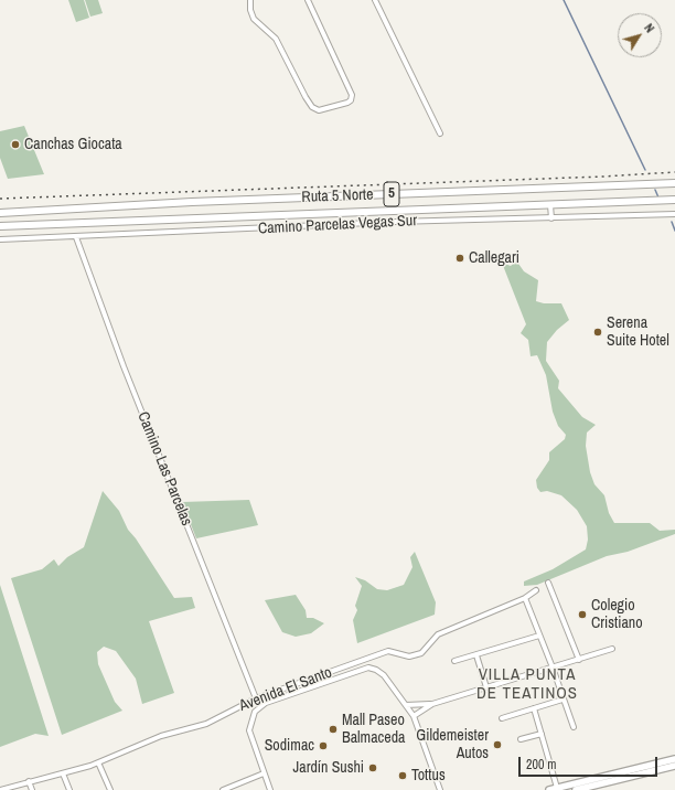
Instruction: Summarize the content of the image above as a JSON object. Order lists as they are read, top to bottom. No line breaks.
{"streets":{"highway":["5","Ruta 5 Norte"],"street":["Camino Parcelas Vegas Sur","Camino Las Parcelas","Avenida El Santo"]},"crossings":[["Camino Parcelas Vegas Sur","Camino Las Parcelas"],["Camino Las Parcelas","Avenida El Santo"]],"districts":["VILLA PUNTA DE TEATINOS"],"places":["Canchas Giocata","Callegari","Serena Suite Hotel","Colegio Cristiano","Mall Paseo Balmaceda","Gildemeister Autos","Sodimac","Jardín Sushi","Tottus"],"scale_bar":"200 m","north":"top right"}
